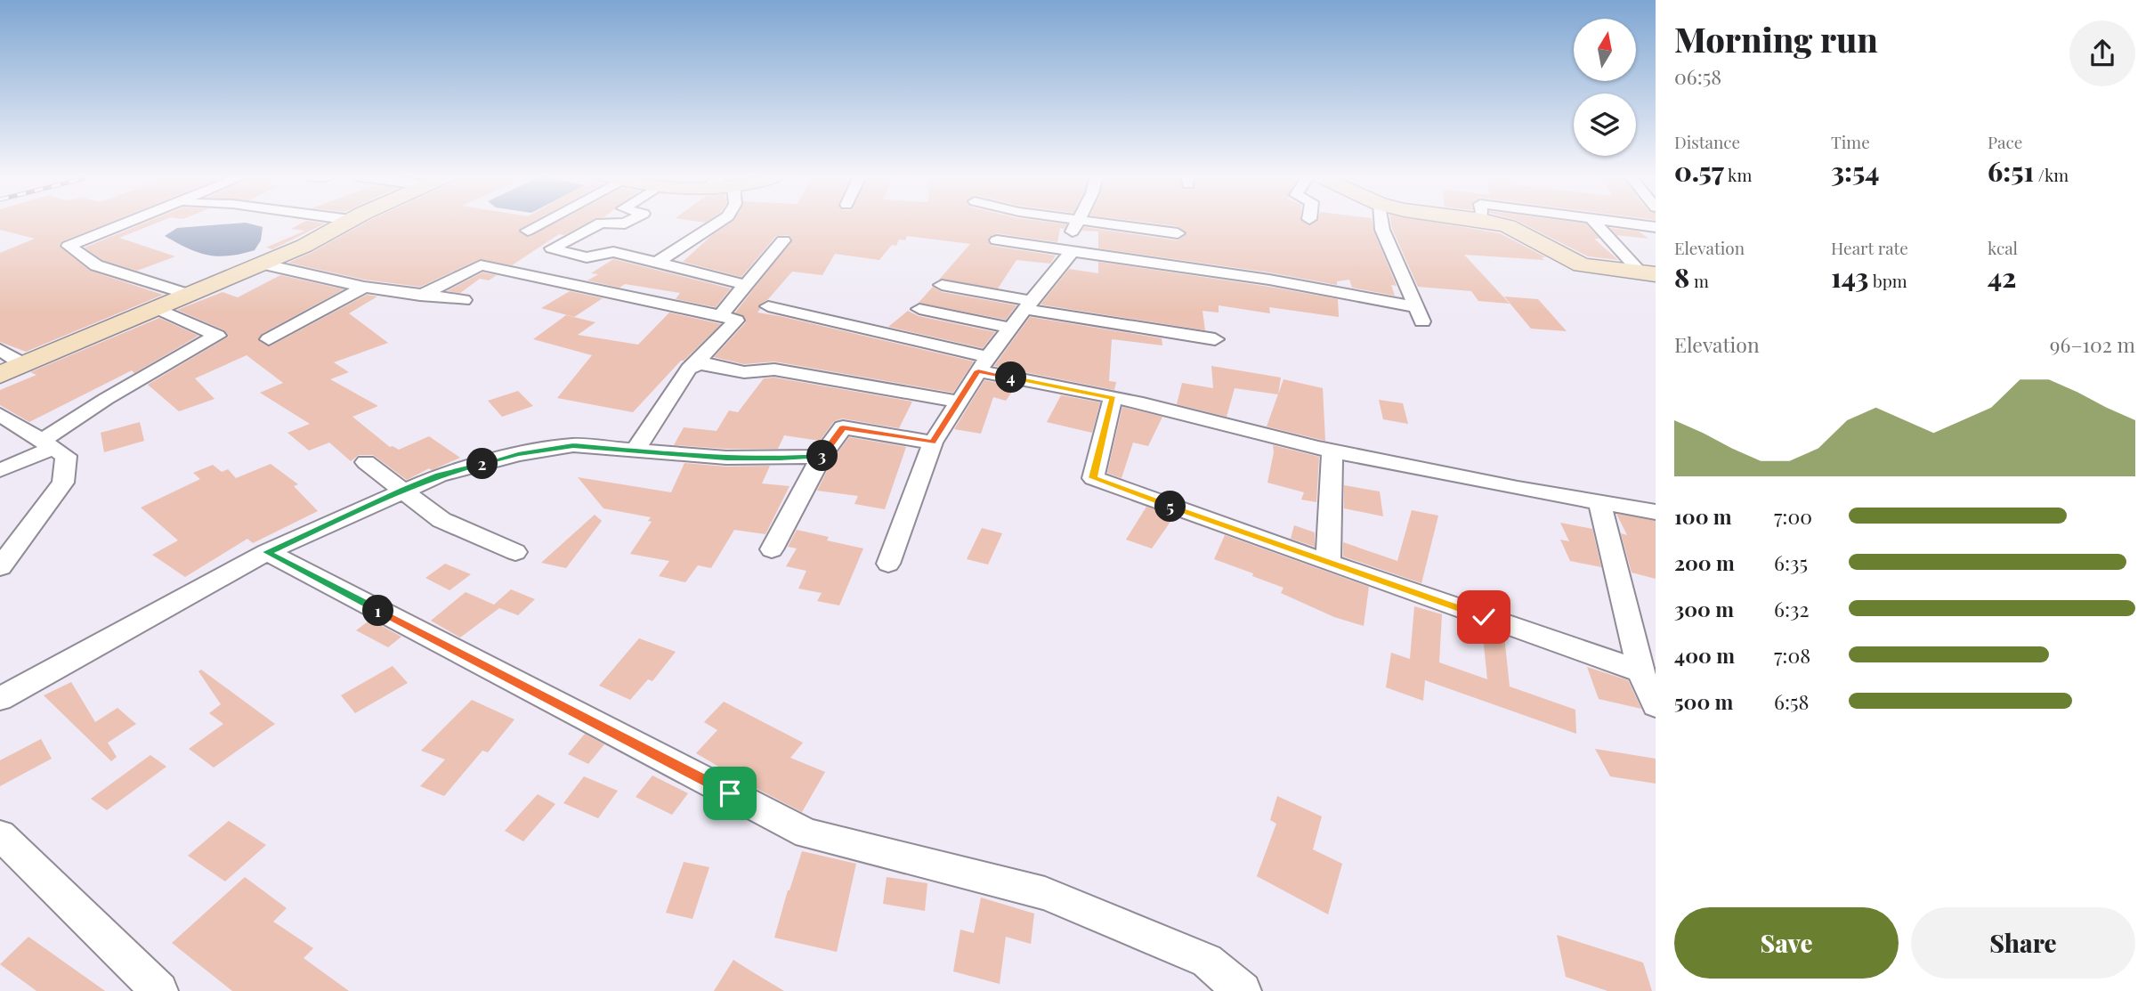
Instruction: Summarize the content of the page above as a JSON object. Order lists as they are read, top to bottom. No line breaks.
{"north":"top","page":{"heading":["Morning run","06:58"],"stats":[["Distance","0.57 km"],["Time","3:54"],["Pace","6:51 /km"],["Elevation","8 m"],["Heart rate","143 bpm"],["kcal","42"]],"chart":["Elevation","96–102 m"],"pins":["4","3","2","5","1"],"list":[{"name":"100 m","note":"7:00"},{"name":"200 m","note":"6:35"},{"name":"300 m","note":"6:32"},{"name":"400 m","note":"7:08"},{"name":"500 m","note":"6:58"}],"buttons":["Save","Share"]}}
